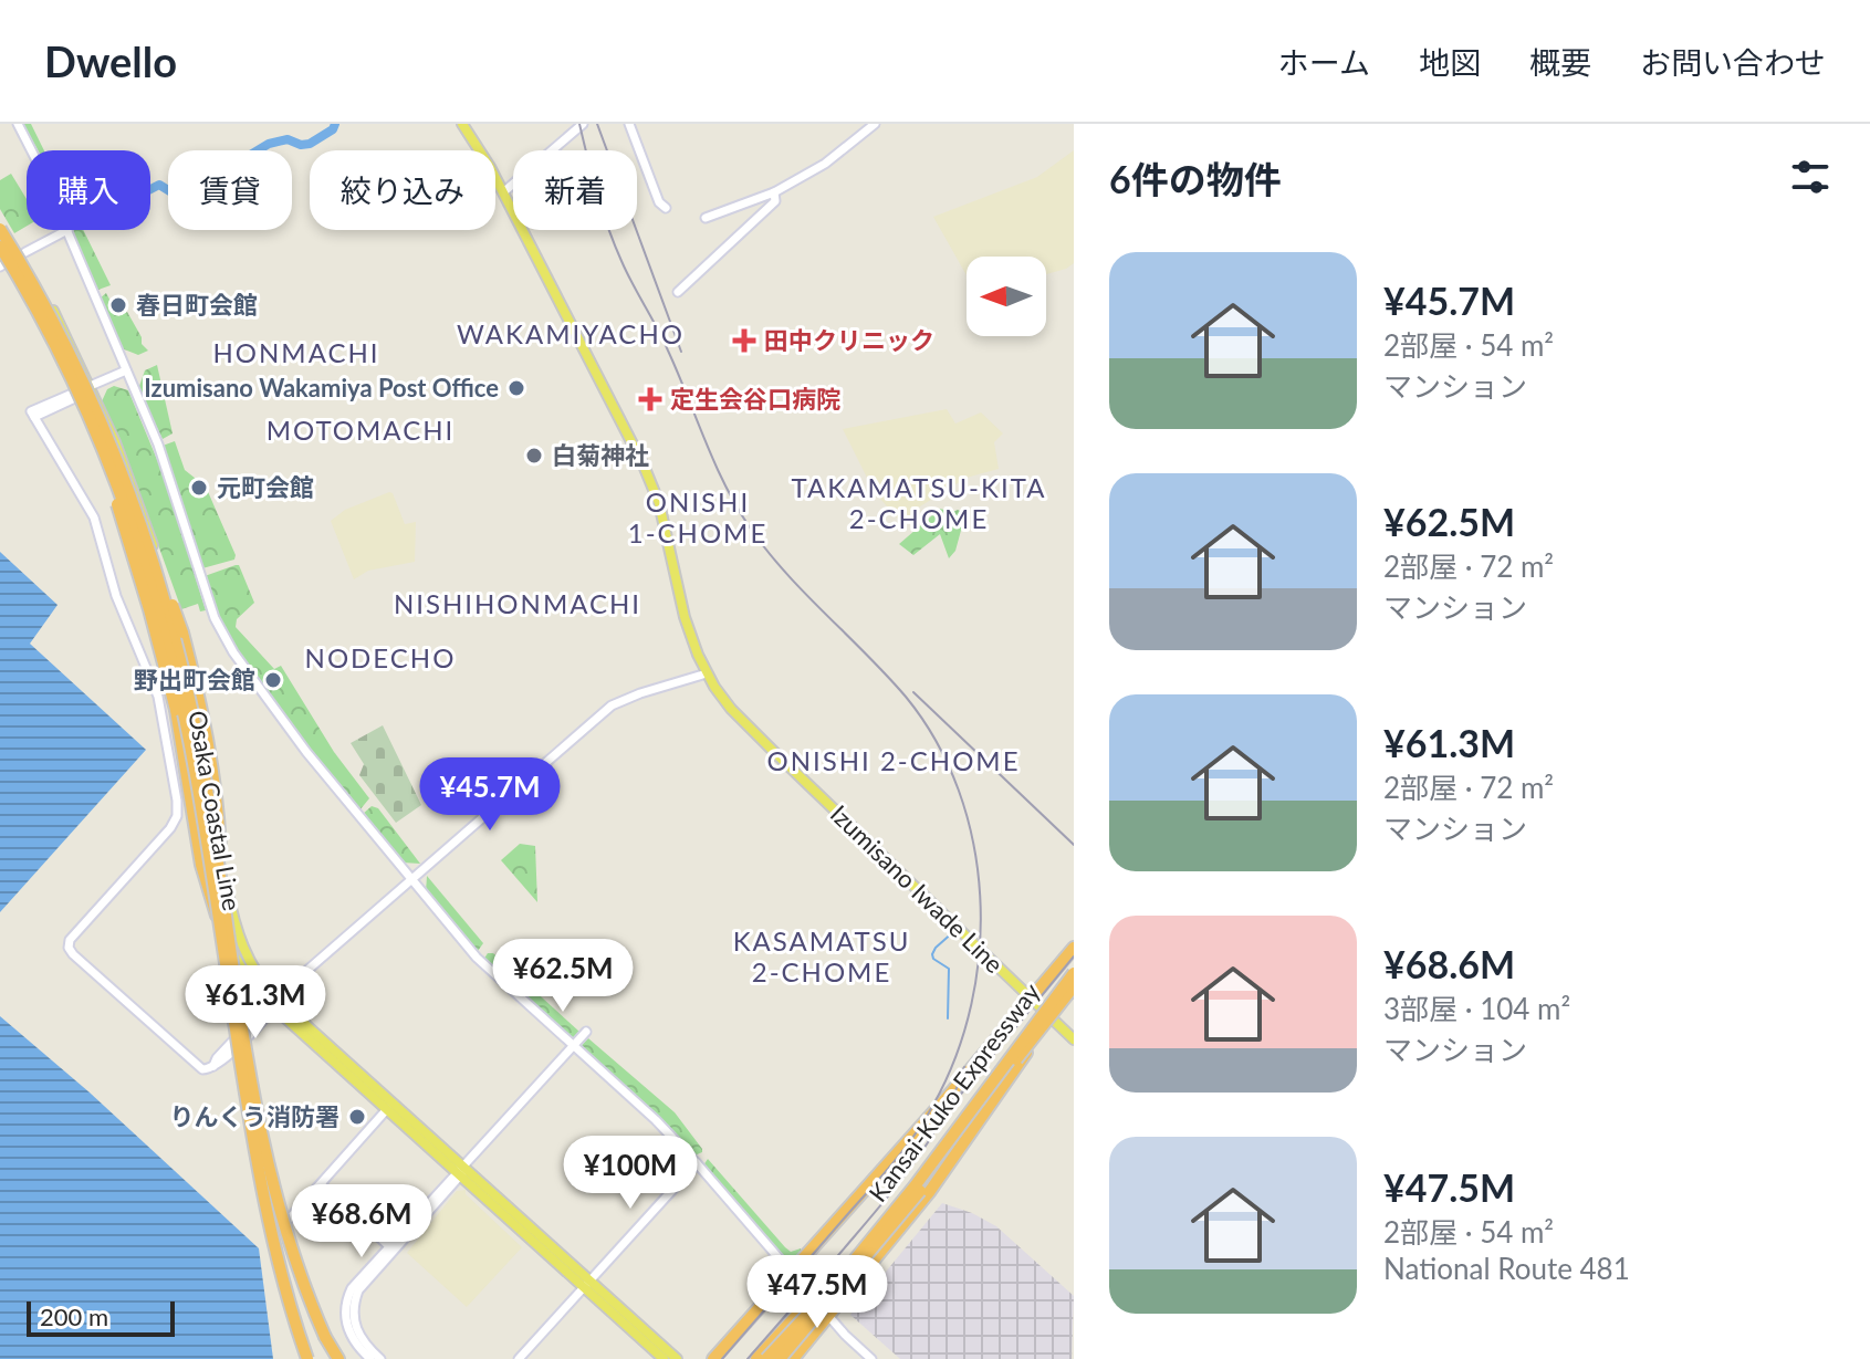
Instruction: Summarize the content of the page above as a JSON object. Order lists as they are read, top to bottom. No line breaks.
{"streets":{"highway":["Kansai-Kuko Expressway"],"main road":["Osaka Coastal Line","Izumisano Iwade Line"]},"districts":["WAKAMIYACHO","HONMACHI","MOTOMACHI","TAKAMATSU-KITA 2-CHOME","ONISHI 1-CHOME","NISHIHONMACHI","NODECHO","ONISHI 2-CHOME","KASAMATSU 2-CHOME"],"places":{"other":["春日町会館","Izumisano Wakamiya Post Office","白菊神社","元町会館","野出町会館","りんくう消防署"],"health":["田中クリニック","定生会谷口病院"]},"scale_bar":"200 m","north":"left","page":{"header":"Dwello","nav":["ホーム","地図","概要","お問い合わせ"],"heading":"6件の物件","chip":["購入","賃貸","絞り込み","新着"],"list":[{"name":"¥45.7M","note":"2部屋 · 54 m² · マンション"},{"name":"¥62.5M","note":"2部屋 · 72 m² · マンション"},{"name":"¥61.3M","note":"2部屋 · 72 m² · マンション"},{"name":"¥68.6M","note":"3部屋 · 104 m² · マンション"},{"name":"¥47.5M","note":"2部屋 · 54 m² · National Route 481"}],"price":["¥45.7M","¥62.5M","¥61.3M","¥100M","¥68.6M","¥47.5M"],"scale":"200 m"}}
